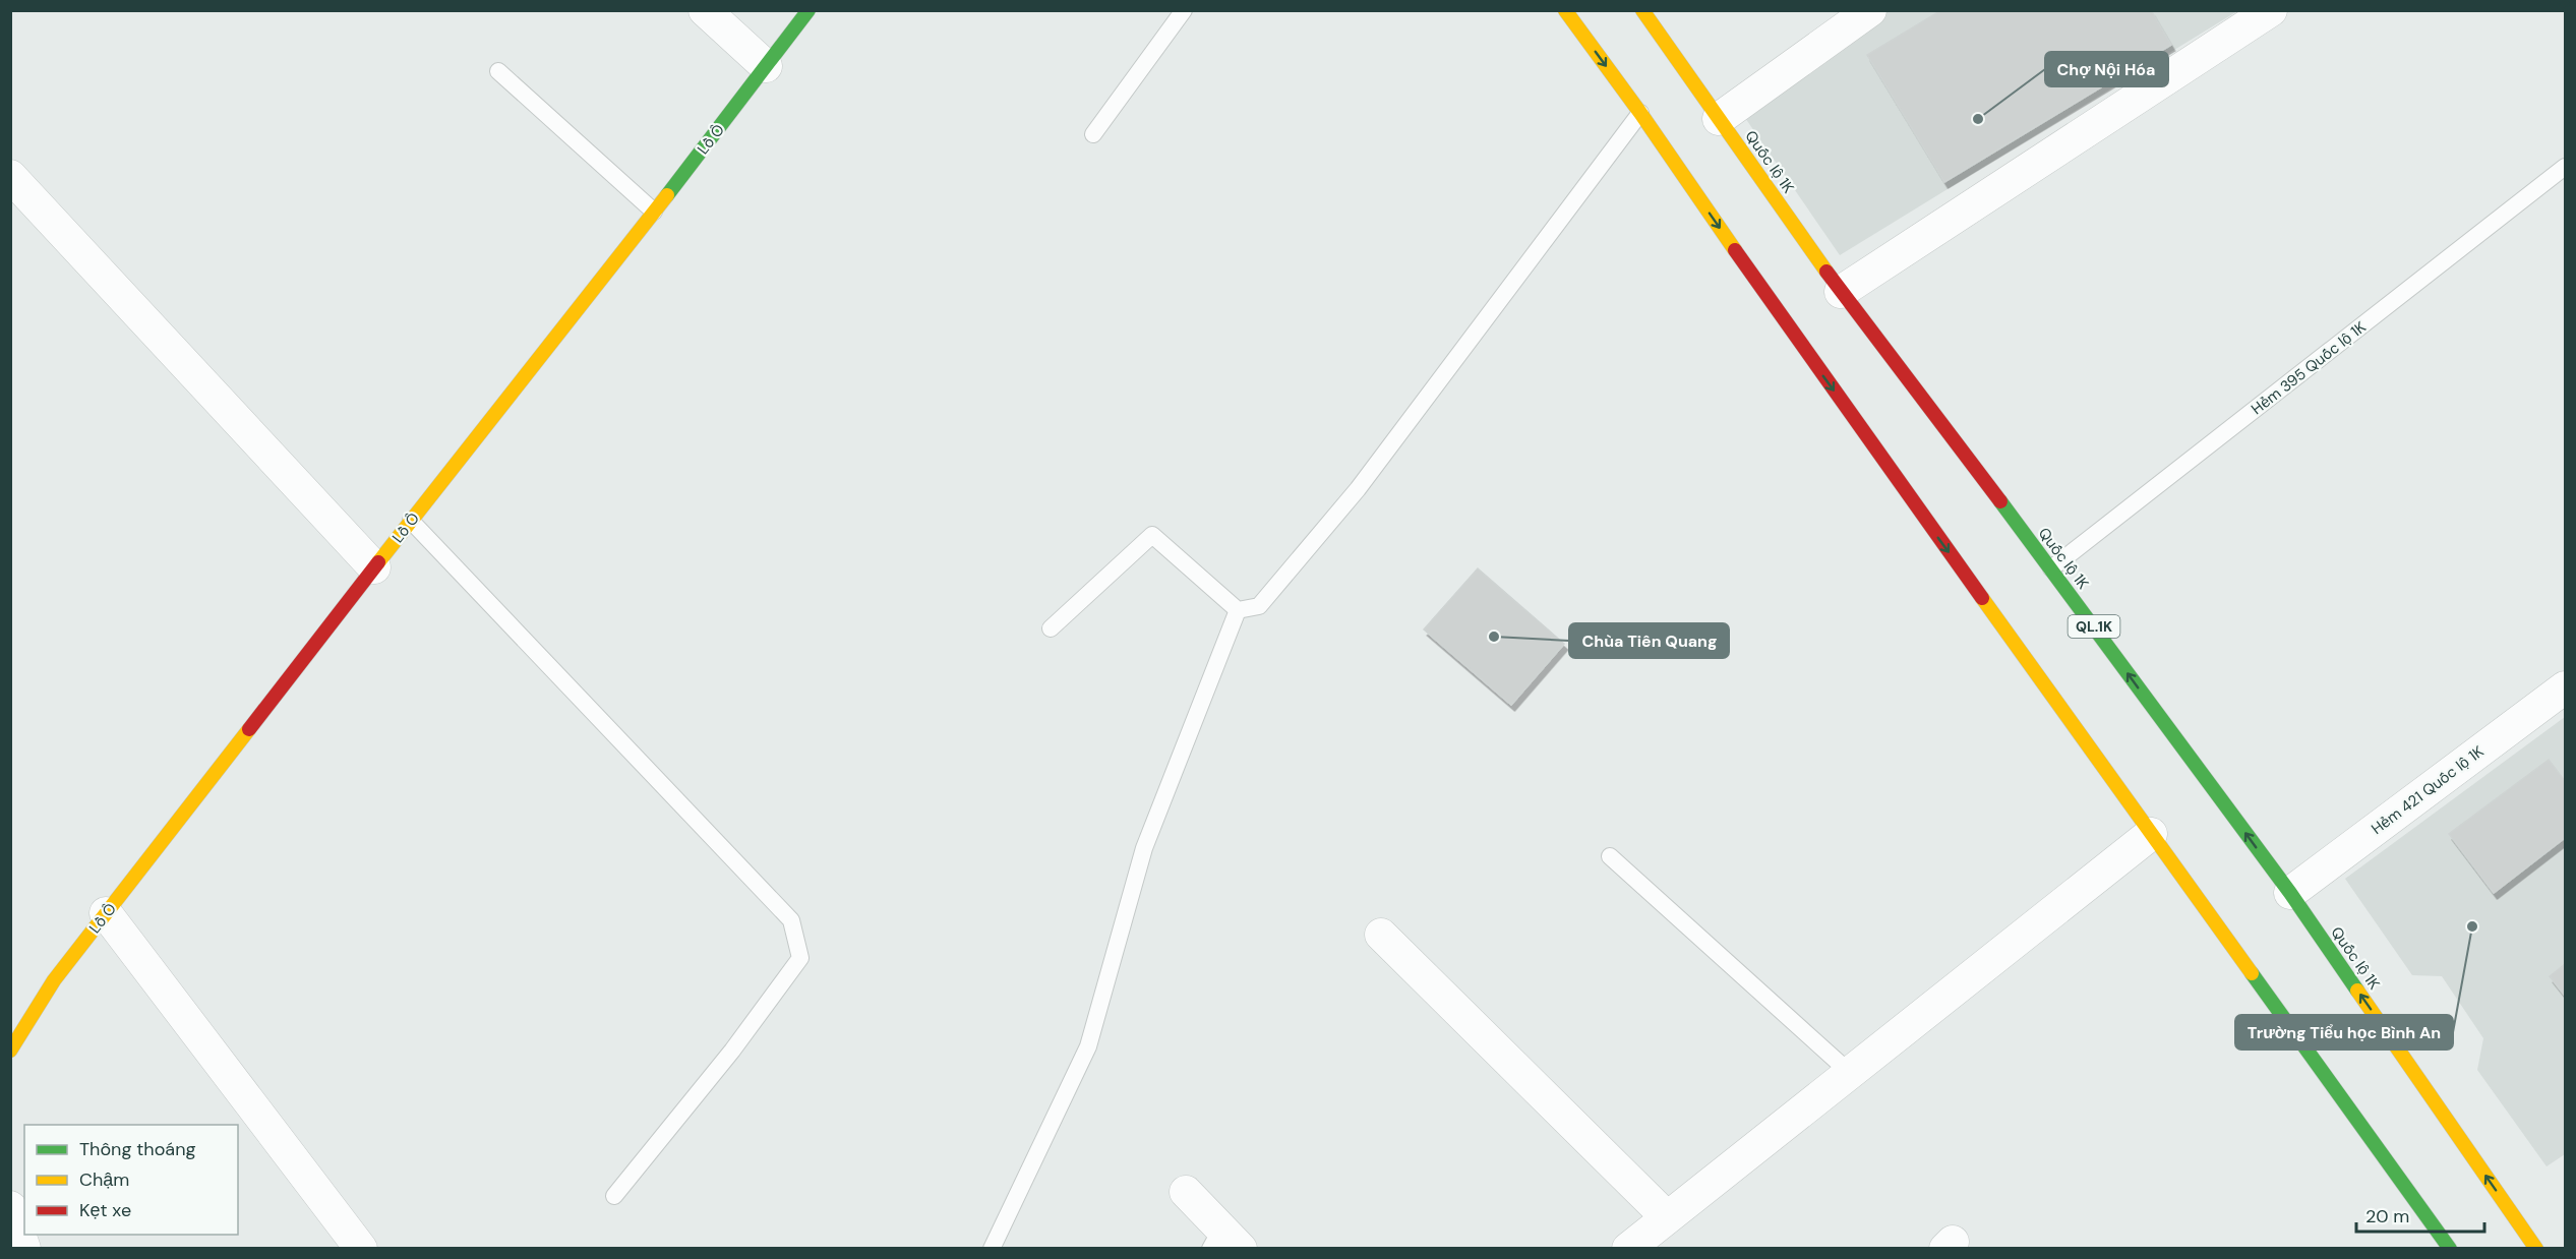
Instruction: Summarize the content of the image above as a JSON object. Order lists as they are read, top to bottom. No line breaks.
{"streets":{"main road":["Lồ Ô","Quốc lộ 1K","QL.1K"],"street":["Hẻm 421 Quốc lộ 1K"],"lane":["Hẻm 395 Quốc lộ 1K"]},"crossings":[["Quốc lộ 1K","Hẻm 395 Quốc lộ 1K"],["Quốc lộ 1K","Hẻm 421 Quốc lộ 1K"]],"places":["Chợ Nội Hóa","Chùa Tiên Quang","Trường Tiểu học Bình An"],"legend":["Thông thoáng","Chậm","Kẹt xe"],"scale_bar":"20 m"}
